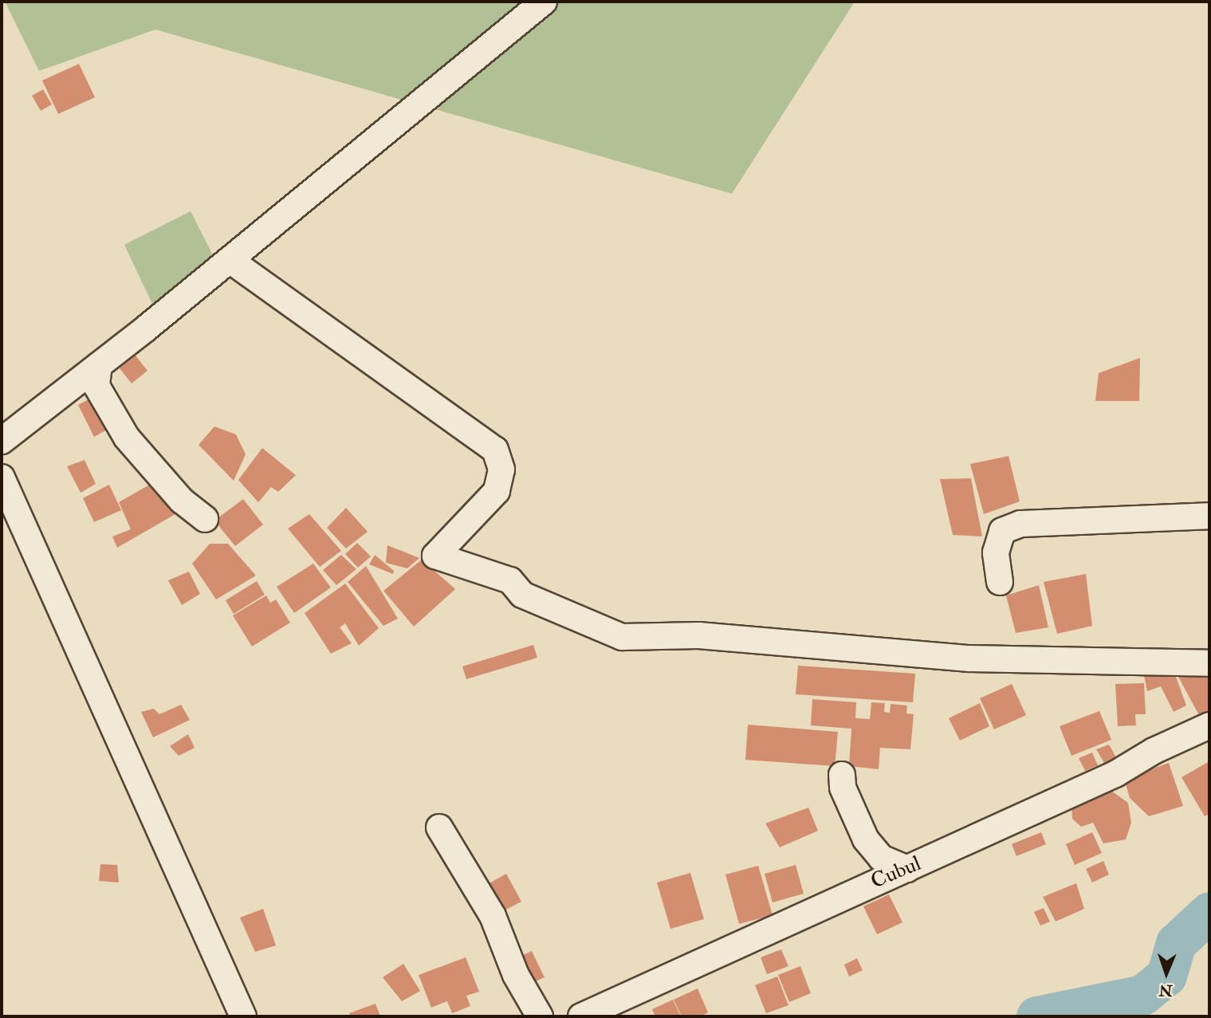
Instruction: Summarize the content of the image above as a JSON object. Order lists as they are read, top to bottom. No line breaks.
{"streets":{"street":["Cubul"]},"north":"bottom"}
